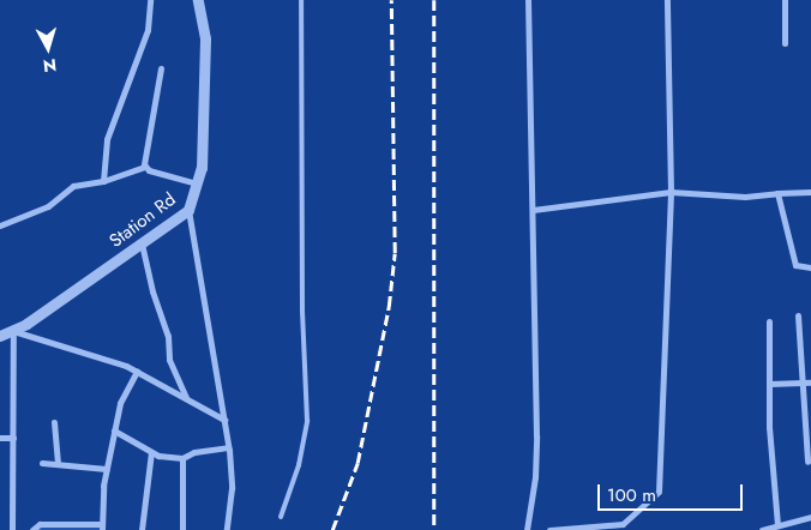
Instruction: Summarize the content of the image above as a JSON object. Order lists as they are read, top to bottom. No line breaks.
{"streets":{"street":["Station Rd"]},"scale_bar":"100 m","north":"bottom"}
